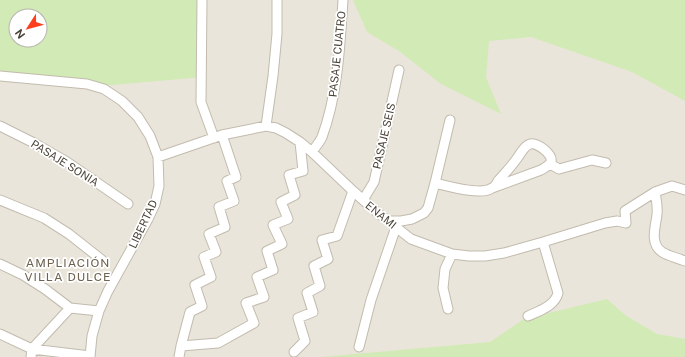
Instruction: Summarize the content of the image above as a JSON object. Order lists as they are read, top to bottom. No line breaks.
{"streets":{"street":["PASAJE CUATRO","PASAJE SEIS","PASAJE SONIA","ENAMI","LIBERTAD"]},"crossings":[["PASAJE CUATRO","ENAMI"],["PASAJE SEIS","ENAMI"],["ENAMI","LIBERTAD"]],"districts":["AMPLIACIÓN VILLA DULCE"],"north":"bottom left"}
